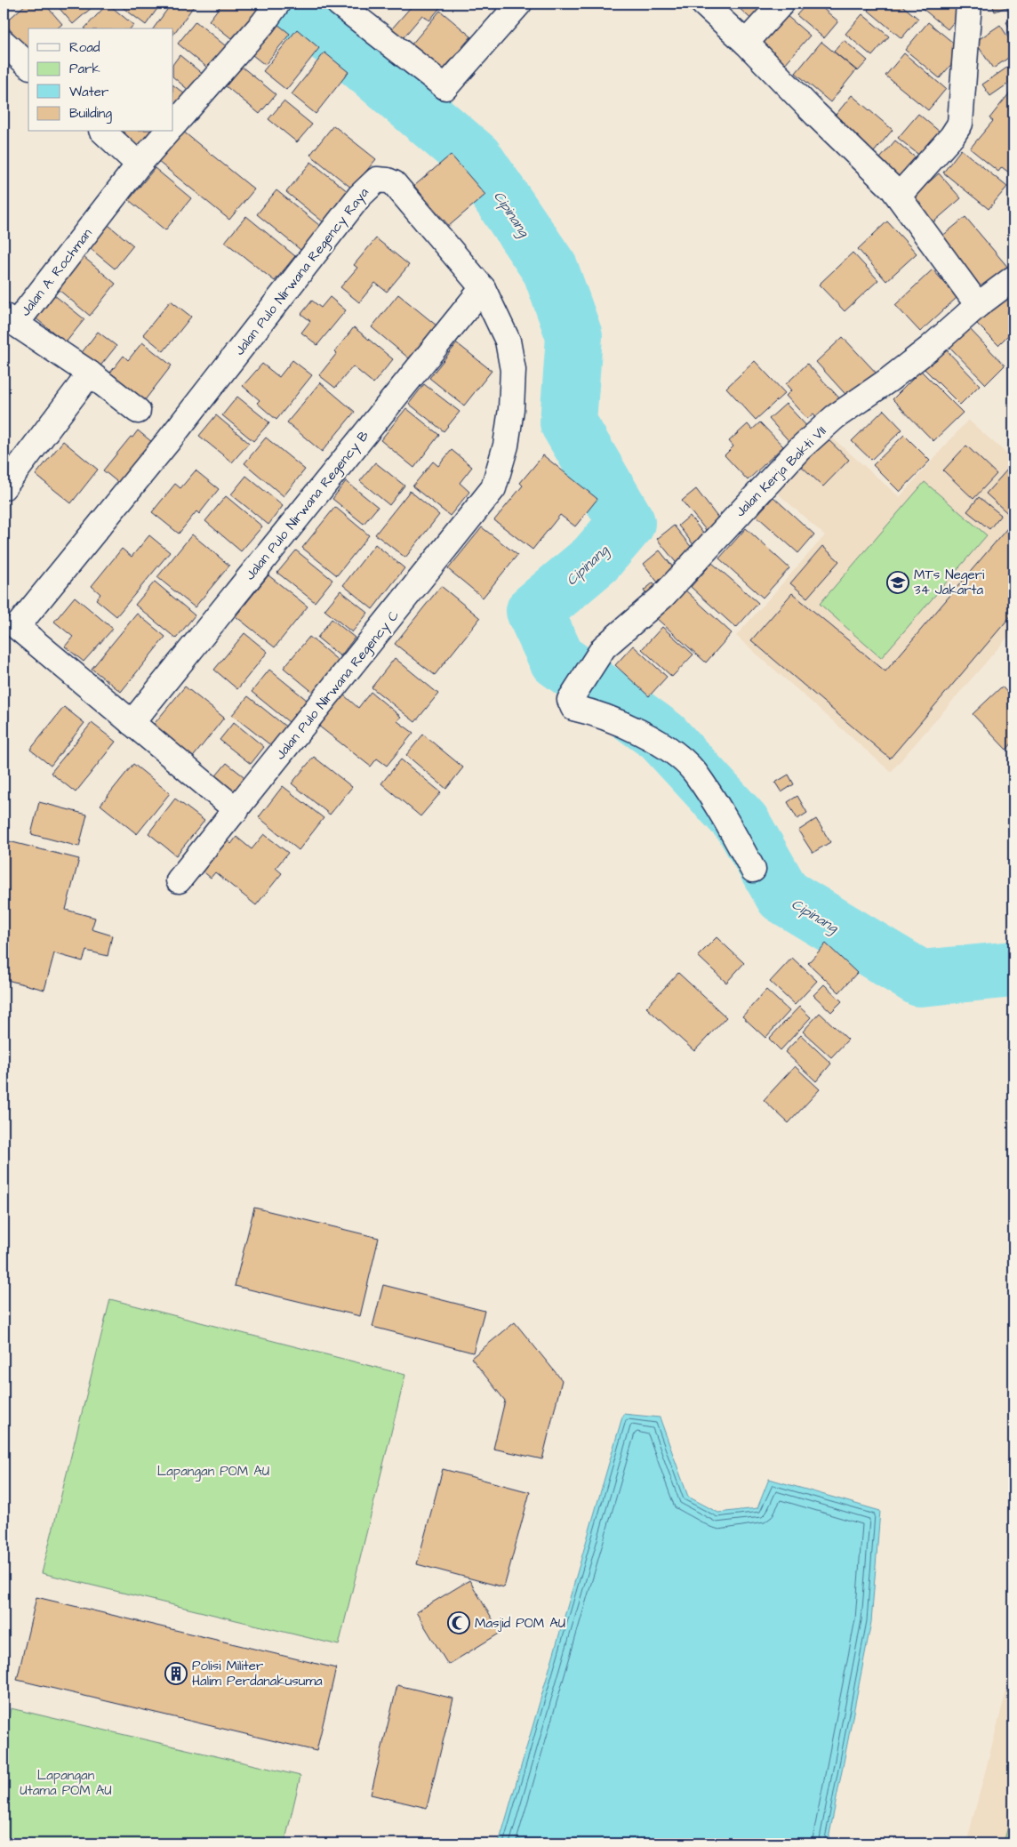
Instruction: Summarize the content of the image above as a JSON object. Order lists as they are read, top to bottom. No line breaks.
{"streets":{"street":["Jalan Pulo Nirwana Regency Raya","Jalan A. Rochman","Jalan Kerja Bakti VII","Jalan Pulo Nirwana Regency B","Jalan Pulo Nirwana Regency C"]},"crossings":[["Jalan Pulo Nirwana Regency Raya","Jalan Pulo Nirwana Regency B"],["Jalan Pulo Nirwana Regency Raya","Jalan Pulo Nirwana Regency C"]],"water":["Cipinang"],"parks":["Lapangan POM AU","Lapangan Utama POM AU"],"places":{"school or university":["MTs Negeri 34 Jakarta"],"mosque":["Masjid POM AU"],"building":["Polisi Militer Halim Perdanakusuma"]},"legend":["Road","Park","Water","Building"]}
